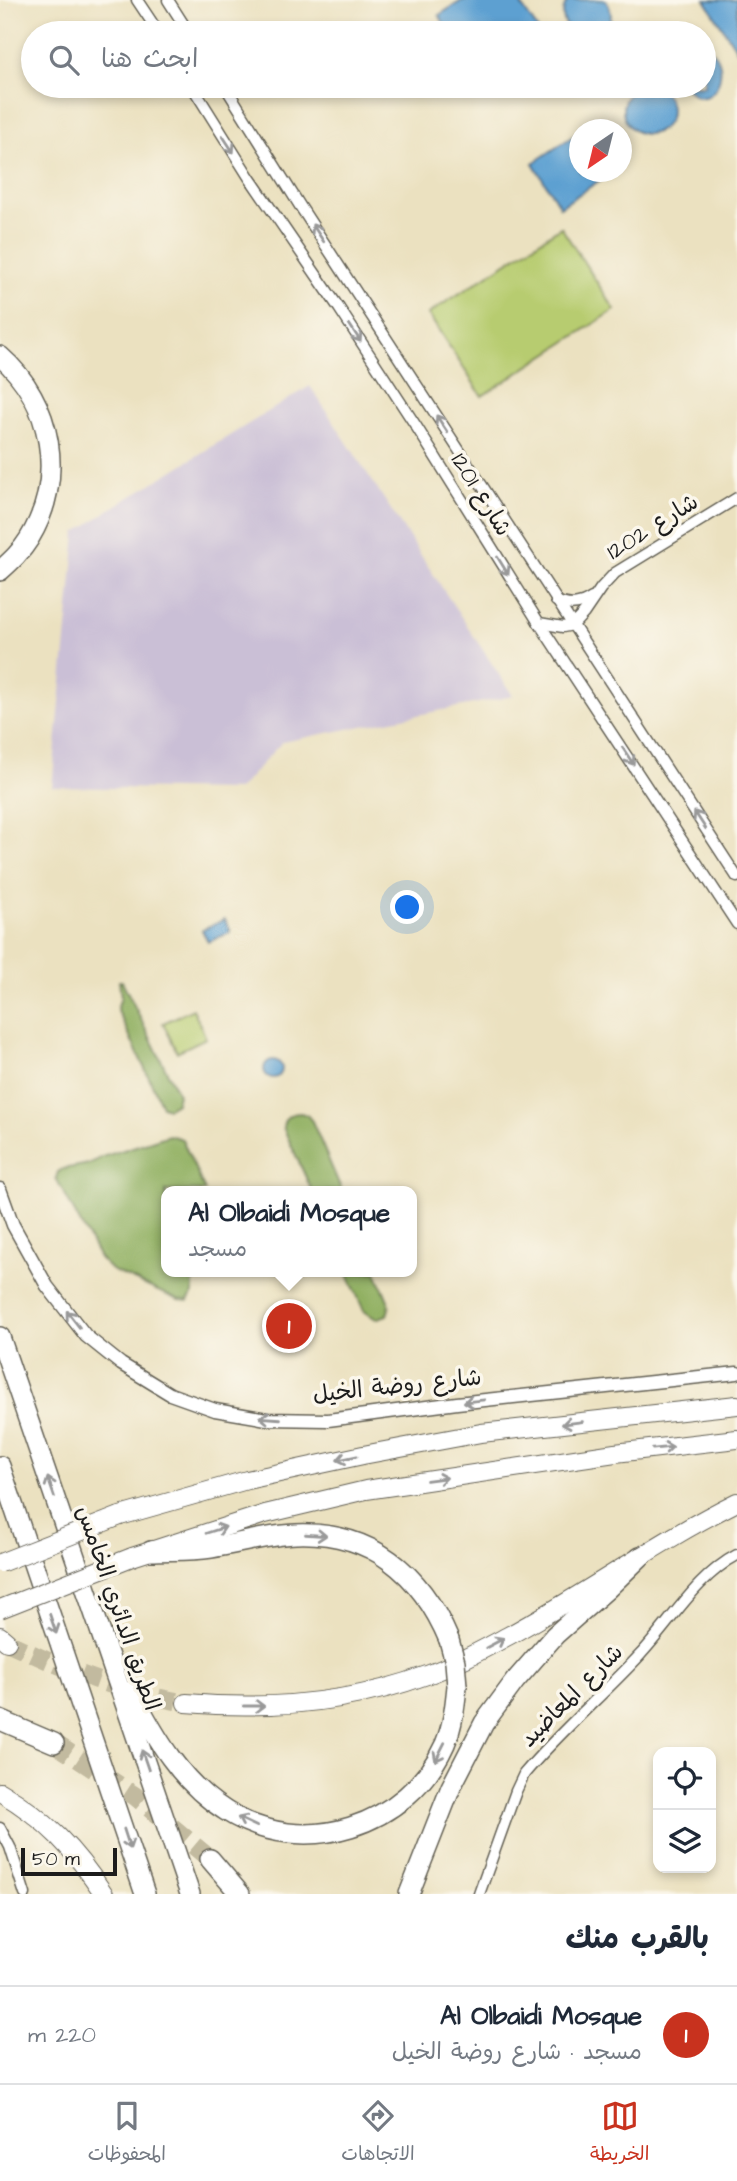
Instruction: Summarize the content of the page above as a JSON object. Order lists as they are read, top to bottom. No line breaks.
{"streets":{"highway":["الطريق الدائري الخامس"],"street":["شارع 1201","شارع 1202","شارع روضة الخيل","شارع المعاضيد"]},"crossings":[["شارع 1201","شارع 1202"]],"one_way":["شارع روضة الخيل"],"scale_bar":"50 m","north":"bottom left","page":{"search":"ابحث هنا","popup":["Al Olbaidi Mosque","مسجد"],"pins":"1","scale":"50 m","heading":"بالقرب منك","list":[{"mark":"1","name":"Al Olbaidi Mosque","note":"مسجد · شارع روضة الخيل","value":"220 m"}],"nav":["الخريطة","الاتجاهات","المحفوظات"]}}
